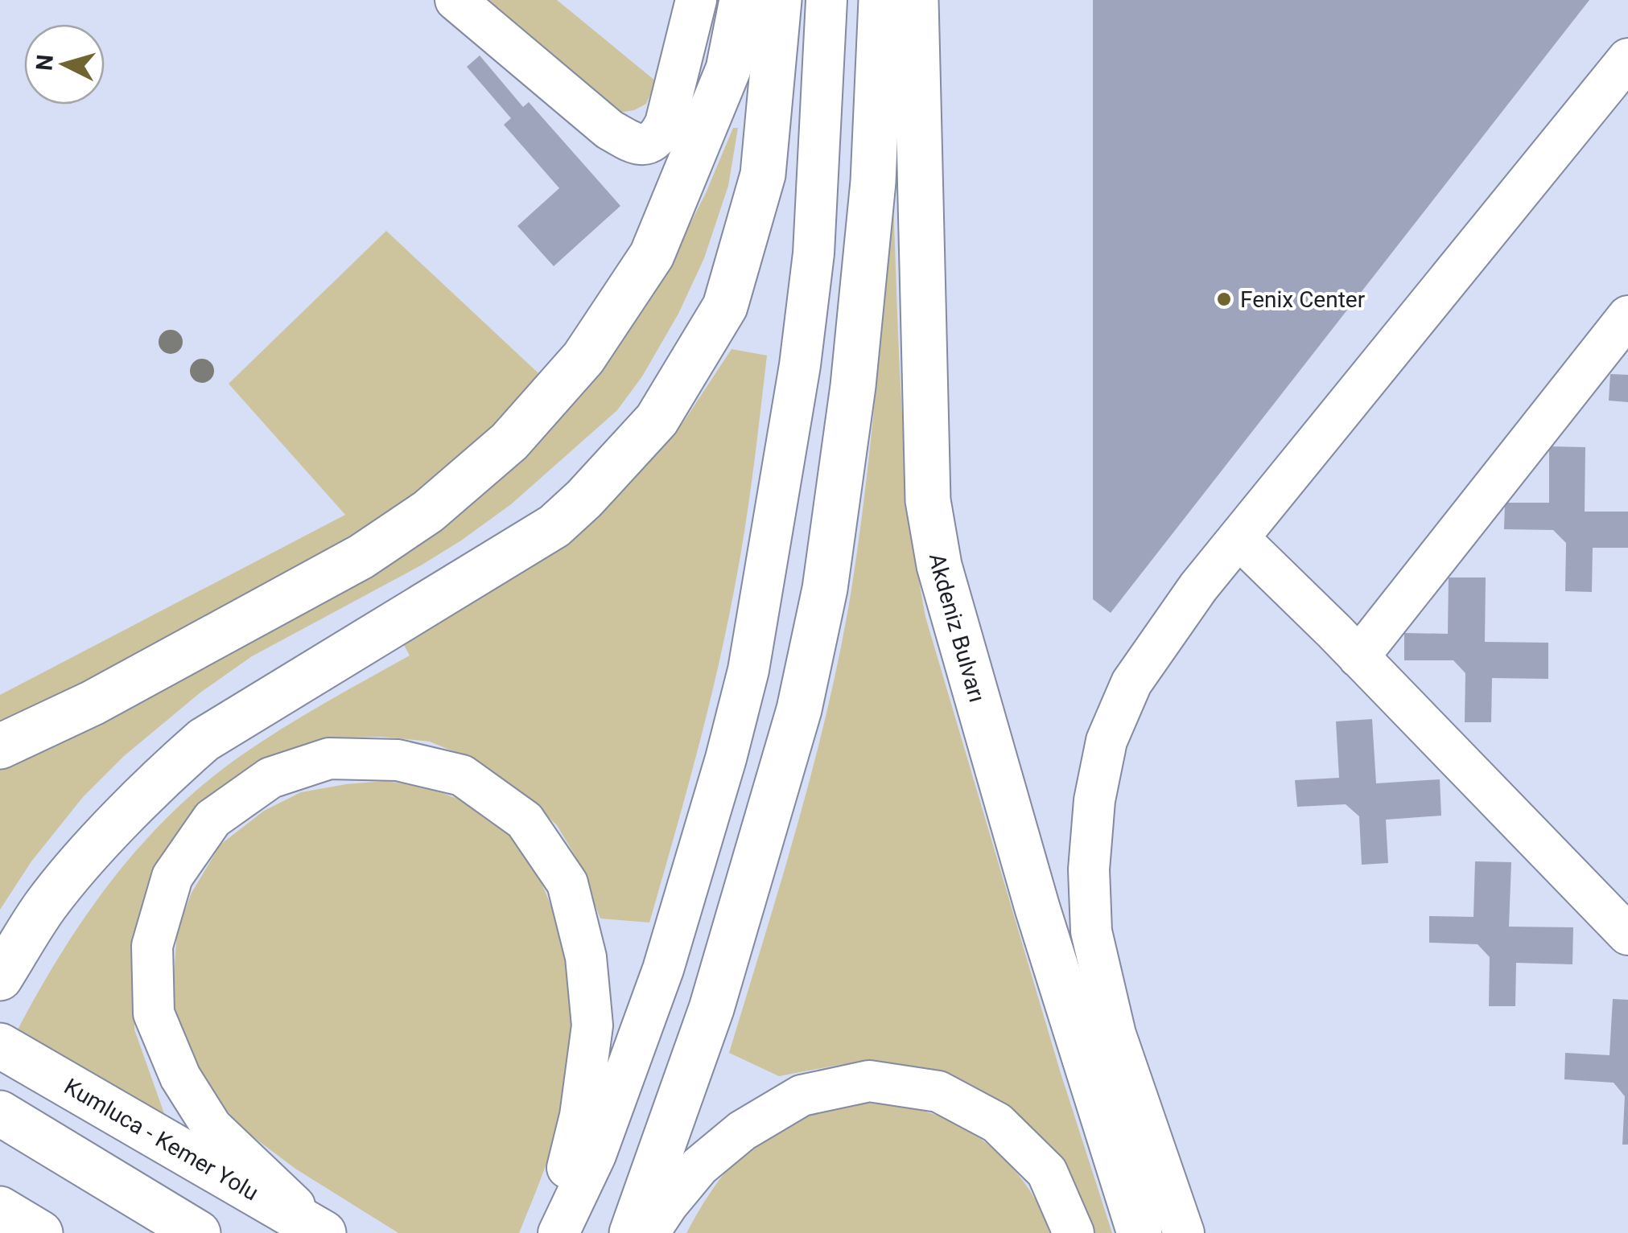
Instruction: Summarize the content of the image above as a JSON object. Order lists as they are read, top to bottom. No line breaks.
{"streets":{"main road":["Akdeniz Bulvarı","Kumluca - Kemer Yolu"]},"places":["Fenix Center"],"north":"left"}
